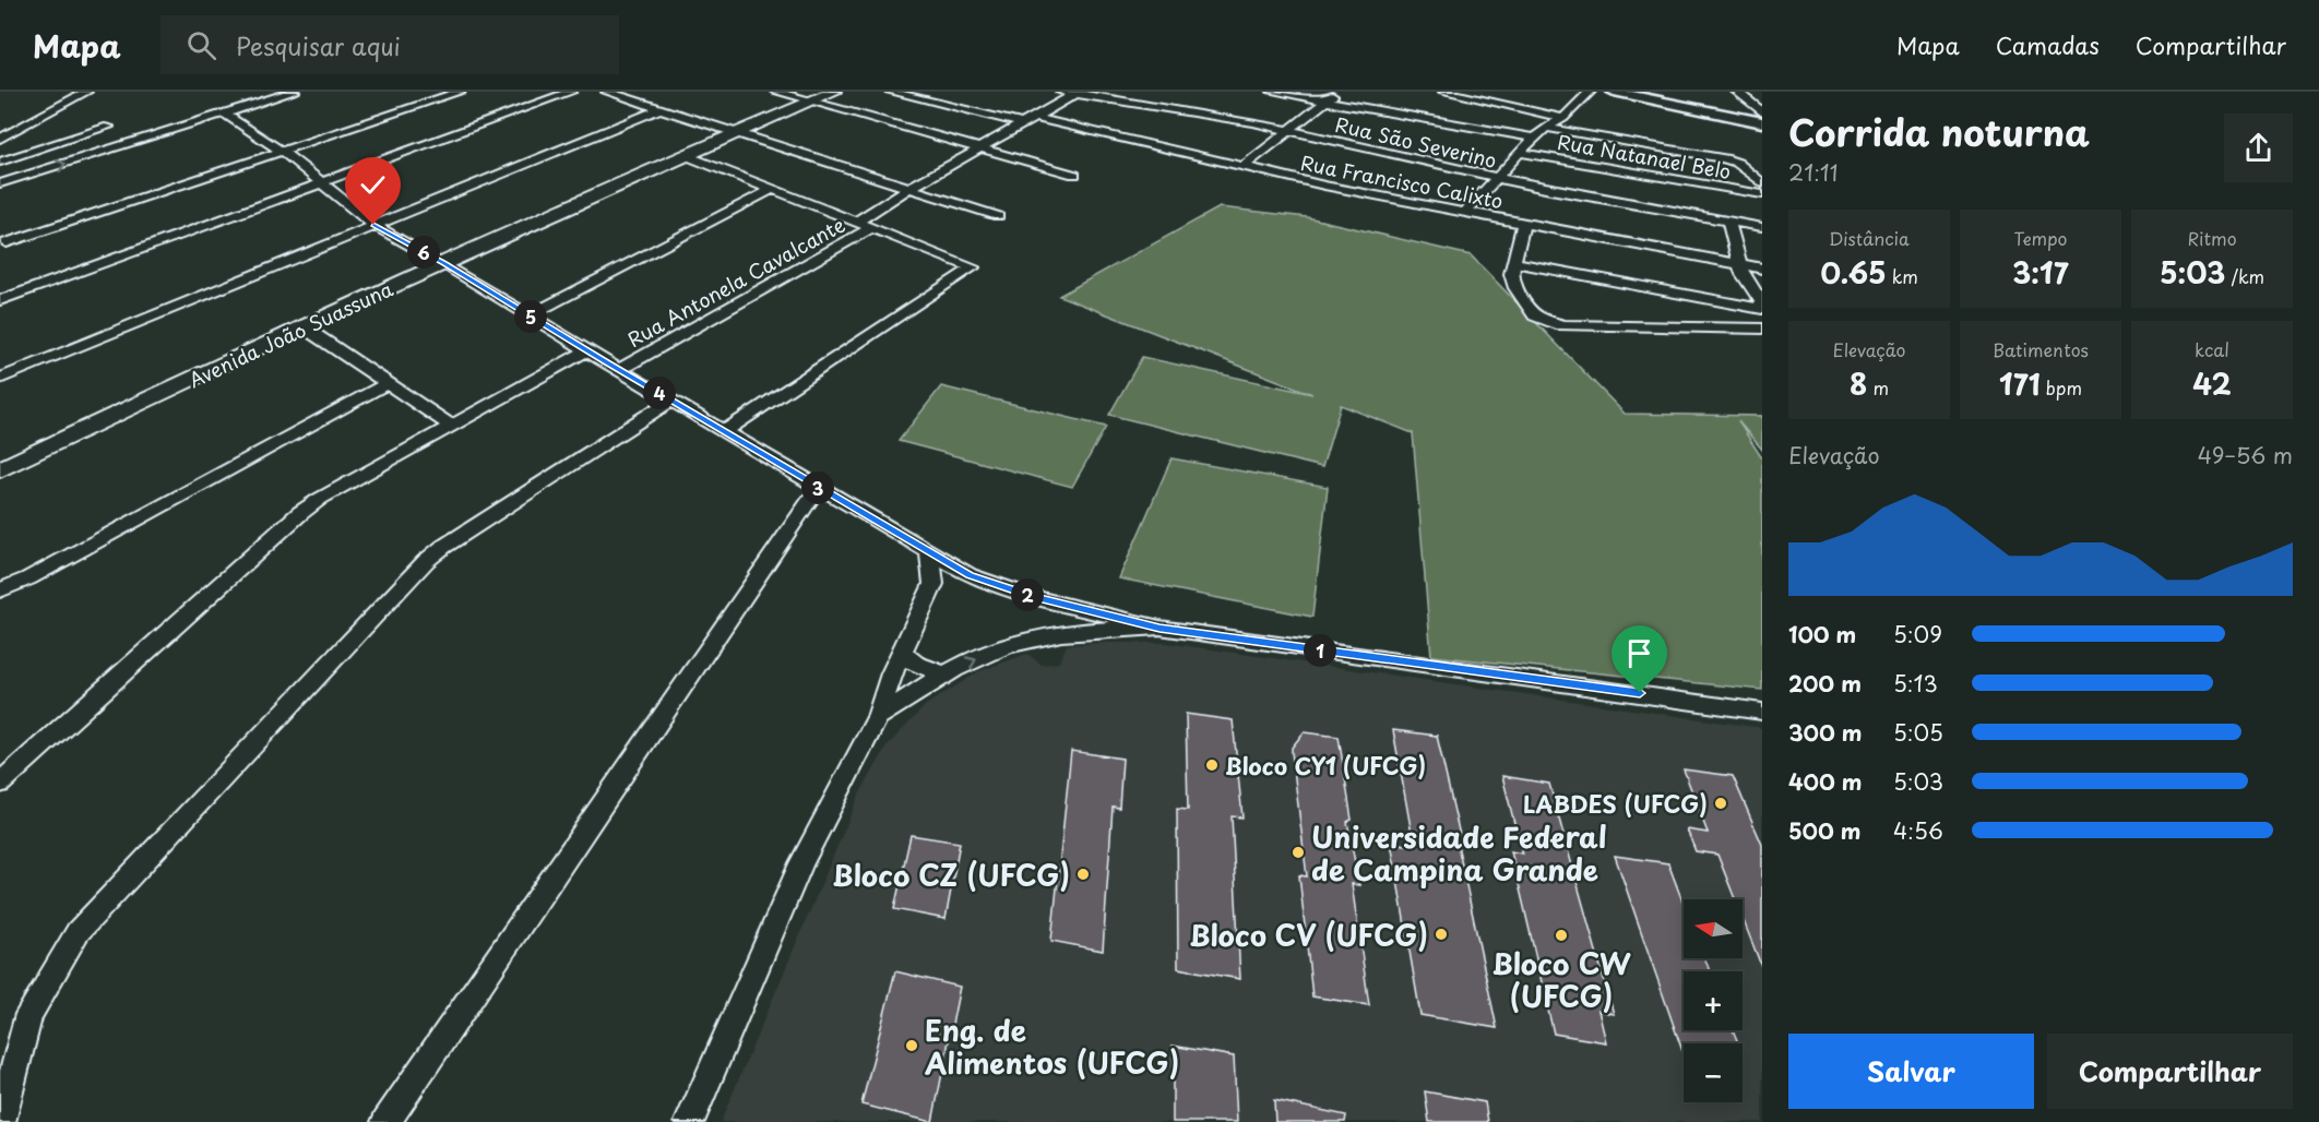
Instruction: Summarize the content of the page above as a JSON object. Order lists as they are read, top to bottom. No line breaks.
{"streets":{"main road":["Avenida João Suassuna"],"street":["Rua São Severino","Rua Natanael Belo","Rua Francisco Calixto","Rua Antonela Cavalcante"]},"crossings":[["Rua São Severino","Rua Antonela Cavalcante"],["Rua Francisco Calixto","Rua Antonela Cavalcante"]],"places":["Bloco CY1 (UFCG)","LABDES (UFCG)","Universidade Federal de Campina Grande","Bloco CZ (UFCG)","Bloco CV (UFCG)","Bloco CW (UFCG)","Eng. de Alimentos (UFCG)"],"north":"left","page":{"header":"Mapa","search":"Pesquisar aqui","nav":["Mapa","Camadas","Compartilhar"],"heading":["Corrida noturna","21:11"],"stats":[["Distância","0.65 km"],["Tempo","3:17"],["Ritmo","5:03 /km"],["Elevação","8 m"],["Batimentos","171 bpm"],["kcal","42"]],"pins":["6","5","4","3","2","1"],"chart":["Elevação","49–56 m"],"list":[{"name":"100 m","note":"5:09"},{"name":"200 m","note":"5:13"},{"name":"300 m","note":"5:05"},{"name":"400 m","note":"5:03"},{"name":"500 m","note":"4:56"}],"map_buttons":["+","−"],"buttons":["Salvar","Compartilhar"]}}
